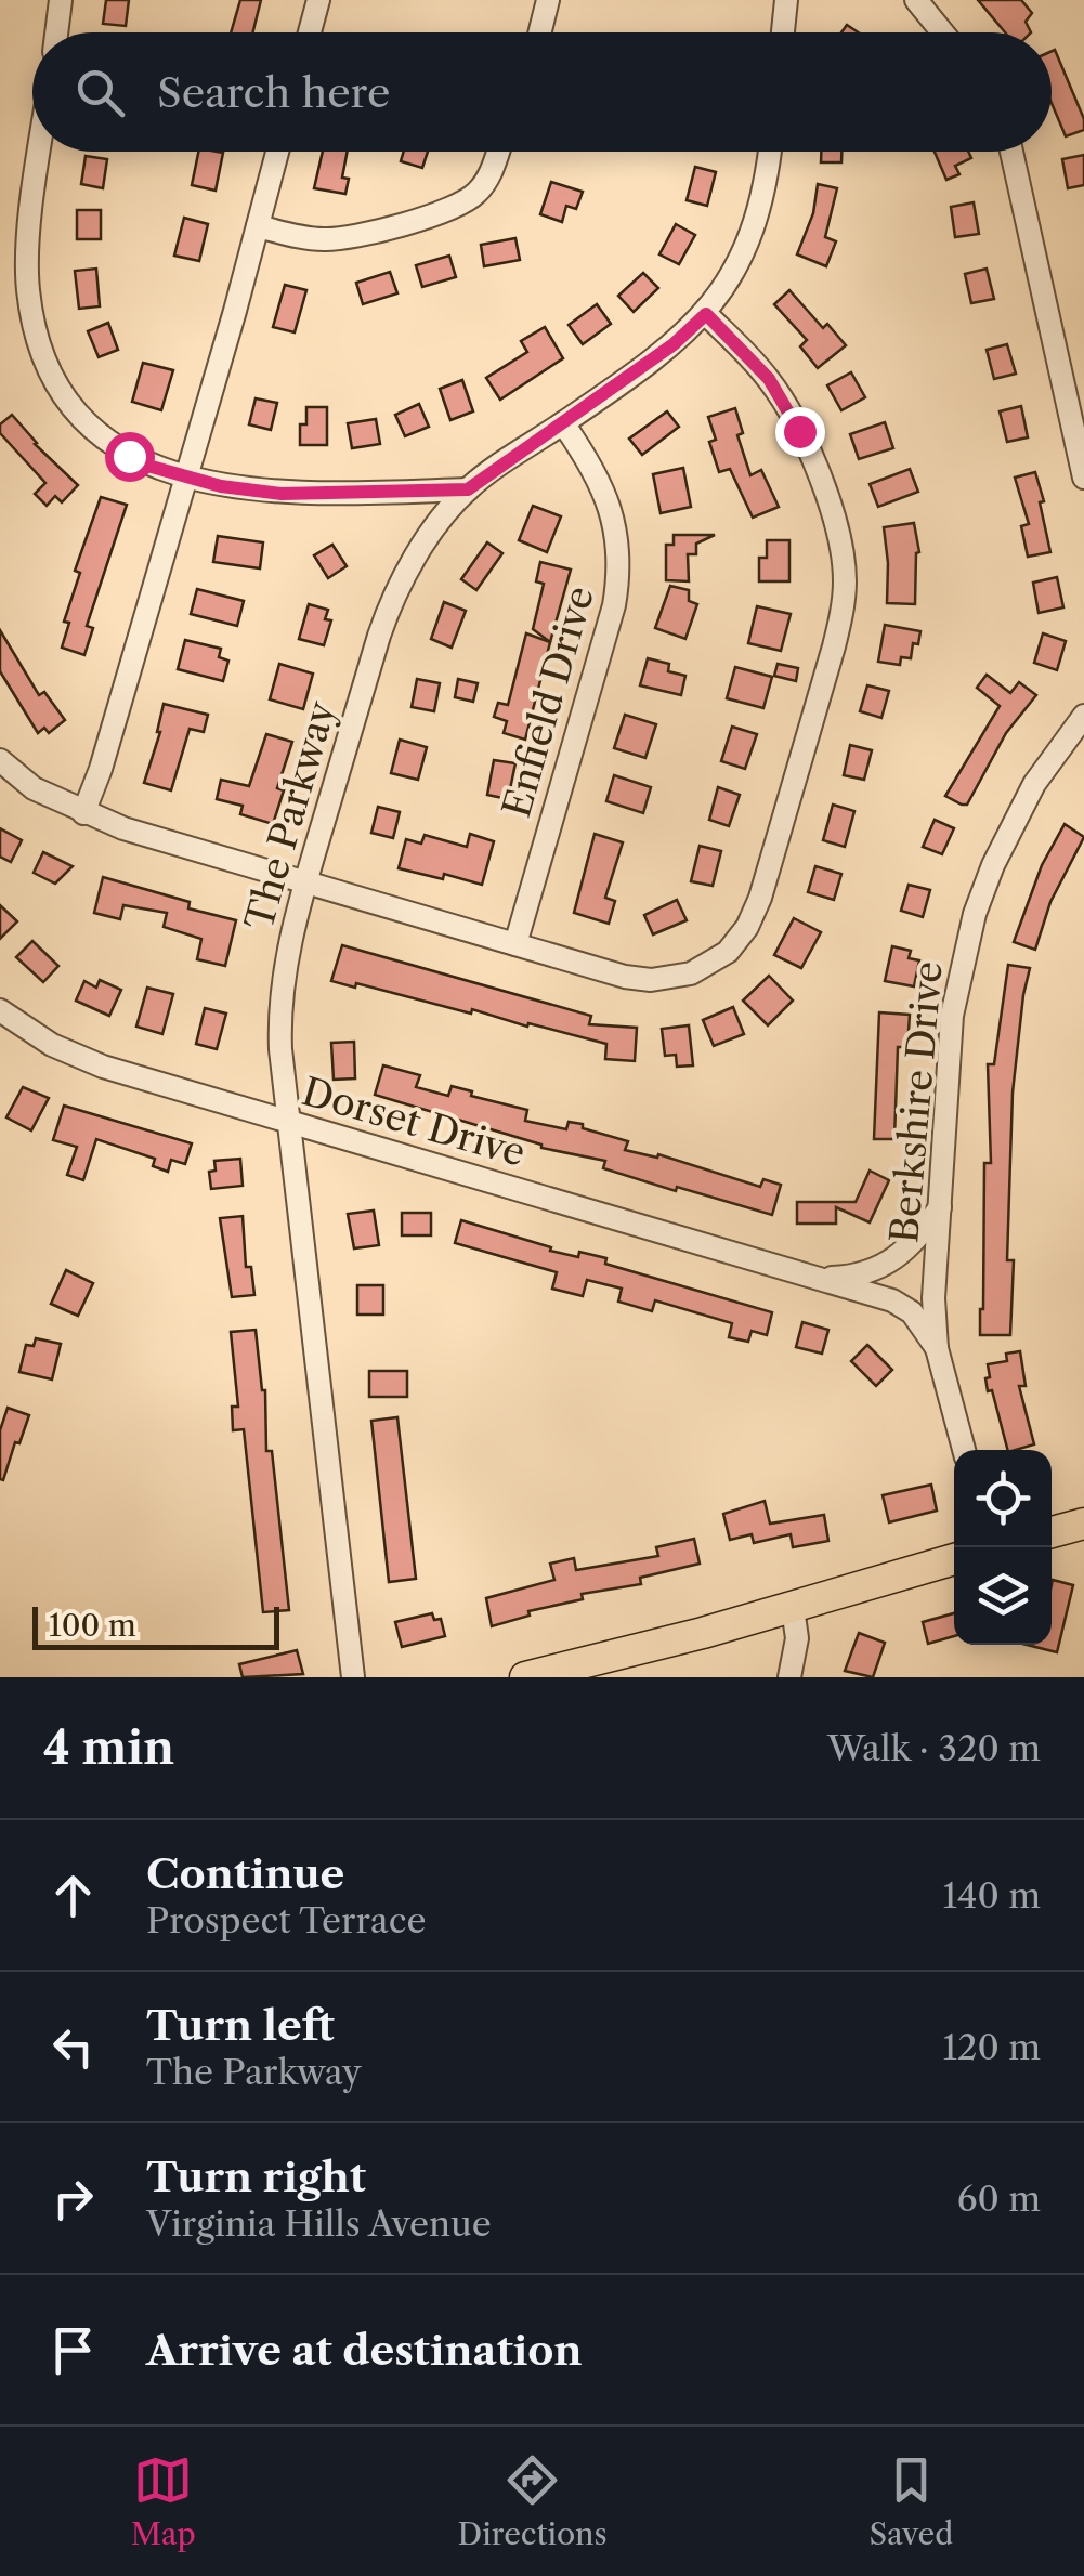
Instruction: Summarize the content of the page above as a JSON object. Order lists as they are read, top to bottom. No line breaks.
{"streets":{"street":["Enfield Drive","The Parkway","Berkshire Drive","Dorset Drive"]},"crossings":[["Enfield Drive","The Parkway"],["The Parkway","Dorset Drive"],["Berkshire Drive","Dorset Drive"]],"scale_bar":"100 m","page":{"search":"Search here","scale":"100 m","heading":["4 min","Walk · 320 m"],"list":[["Continue","Prospect Terrace","140 m"],["Turn left","The Parkway","120 m"],["Turn right","Virginia Hills Avenue","60 m"],"Arrive at destination"],"nav":["Map","Directions","Saved"]}}
